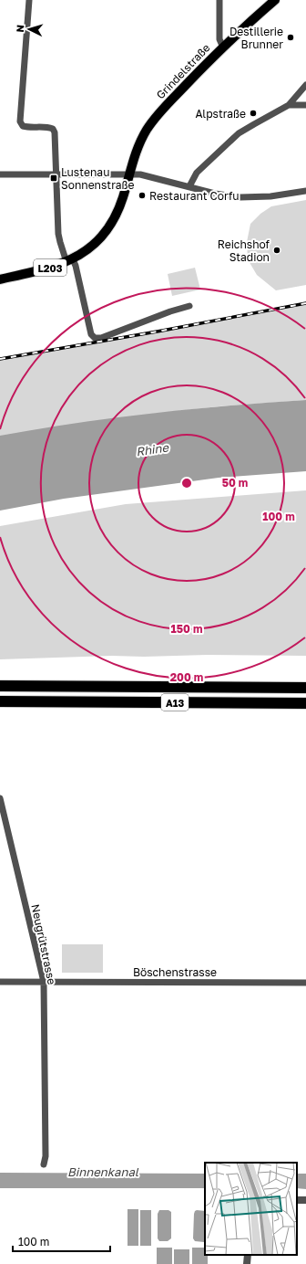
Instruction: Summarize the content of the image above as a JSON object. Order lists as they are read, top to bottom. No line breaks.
{"streets":{"highway":["A13"],"main road":["Grindelstraße","L203"],"street":["Neugrütstrasse","Böschenstrasse"]},"crossings":[["Grindelstraße","L203"],["Neugrütstrasse","Böschenstrasse"]],"water":["Rhine","Binnenkanal"],"places":{"other":["Destillerie Brunner","Alpstraße","Restaurant Corfu","Reichshof Stadion"],"transit":["Lustenau Sonnenstraße"]},"scale_bar":"100 m","north":"left","rings":["50 m","100 m","150 m","200 m"]}
